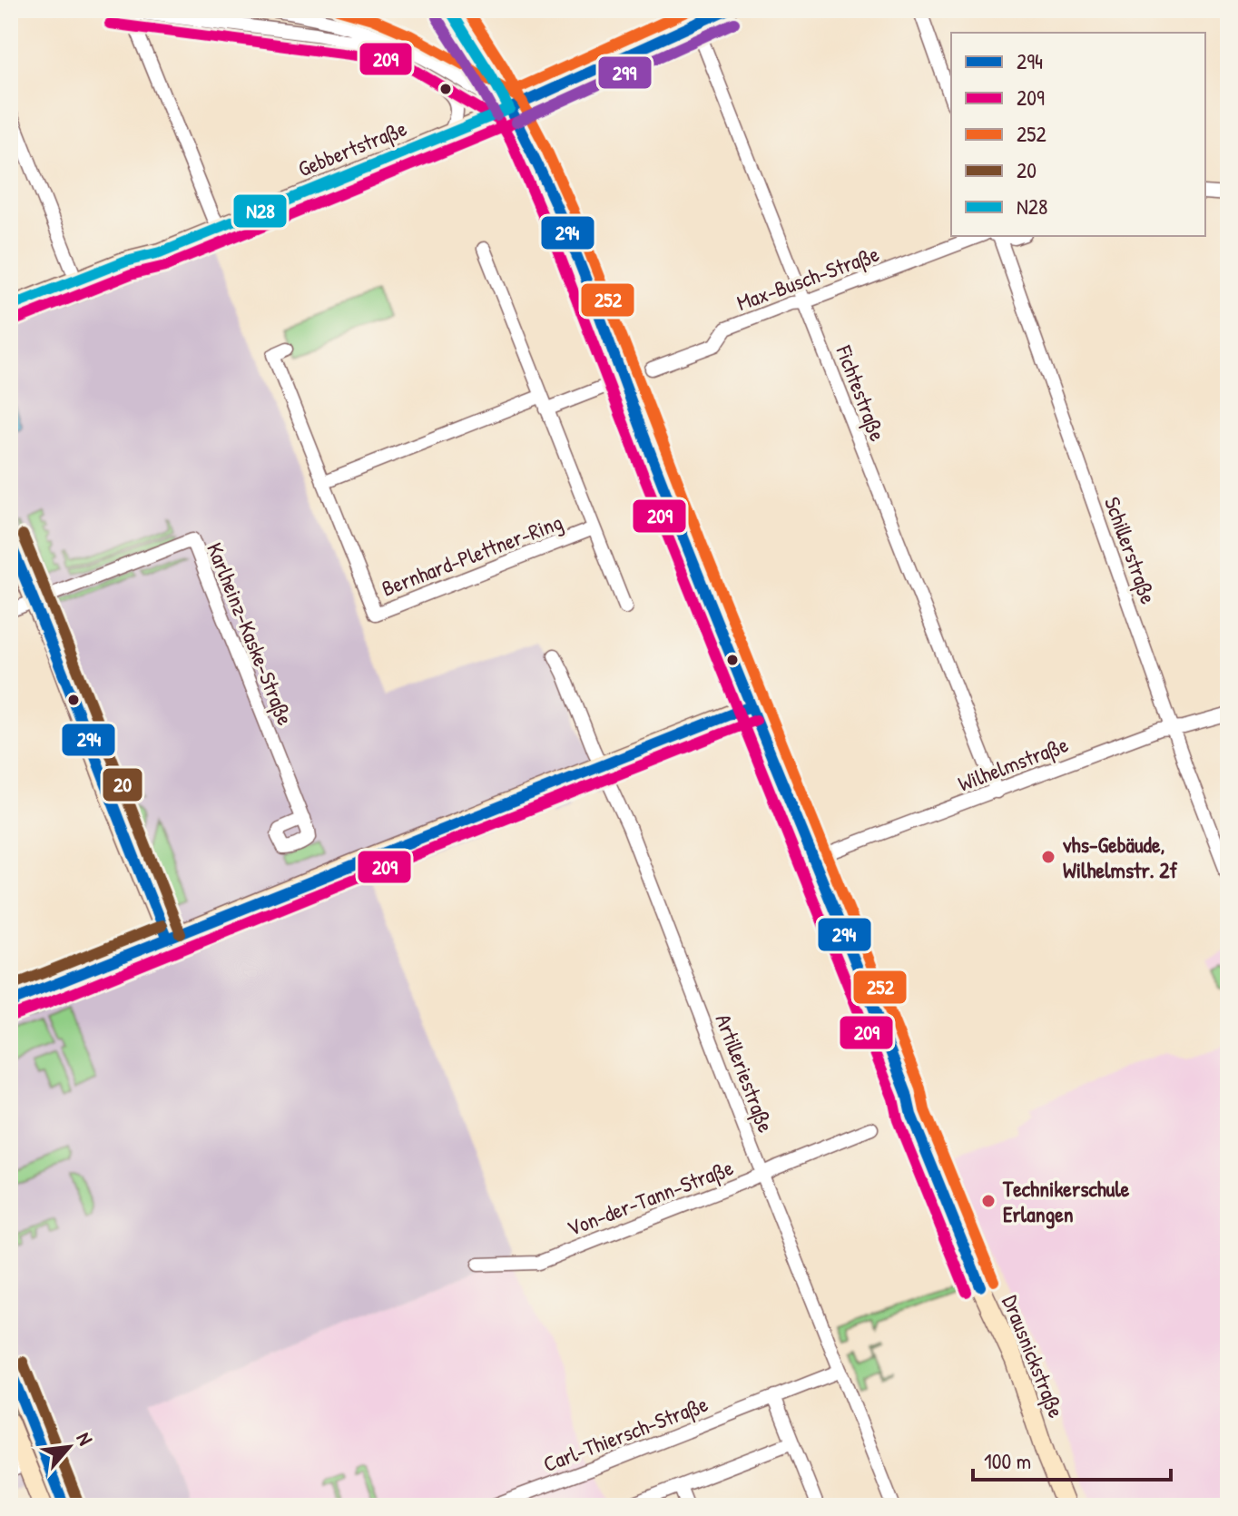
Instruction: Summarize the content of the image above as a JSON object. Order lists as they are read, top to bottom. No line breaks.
{"streets":{"main road":["Gebbertstraße","Drausnickstraße"],"street":["Max-Busch-Straße","Fichtestraße","Schillerstraße","Bernhard-Plettner-Ring","Karlheinz-Kaske-Straße","Wilhelmstraße","Artilleriestraße","Von-der-Tann-Straße","Carl-Thiersch-Straße"]},"crossings":[["Gebbertstraße","Fichtestraße"],["Gebbertstraße","Drausnickstraße"],["Max-Busch-Straße","Fichtestraße"],["Fichtestraße","Wilhelmstraße"],["Schillerstraße","Wilhelmstraße"],["Wilhelmstraße","Drausnickstraße"],["Artilleriestraße","Von-der-Tann-Straße"],["Artilleriestraße","Carl-Thiersch-Straße"]],"places":["vhs-Gebäude, Wilhelmstr. 2f","Technikerschule Erlangen"],"lines":["transit line 294","transit line 252","transit line N28","transit line 299","transit line 209","transit line 20"],"legend":["294","209","252","20","N28"],"scale_bar":"100 m","north":"top right"}
